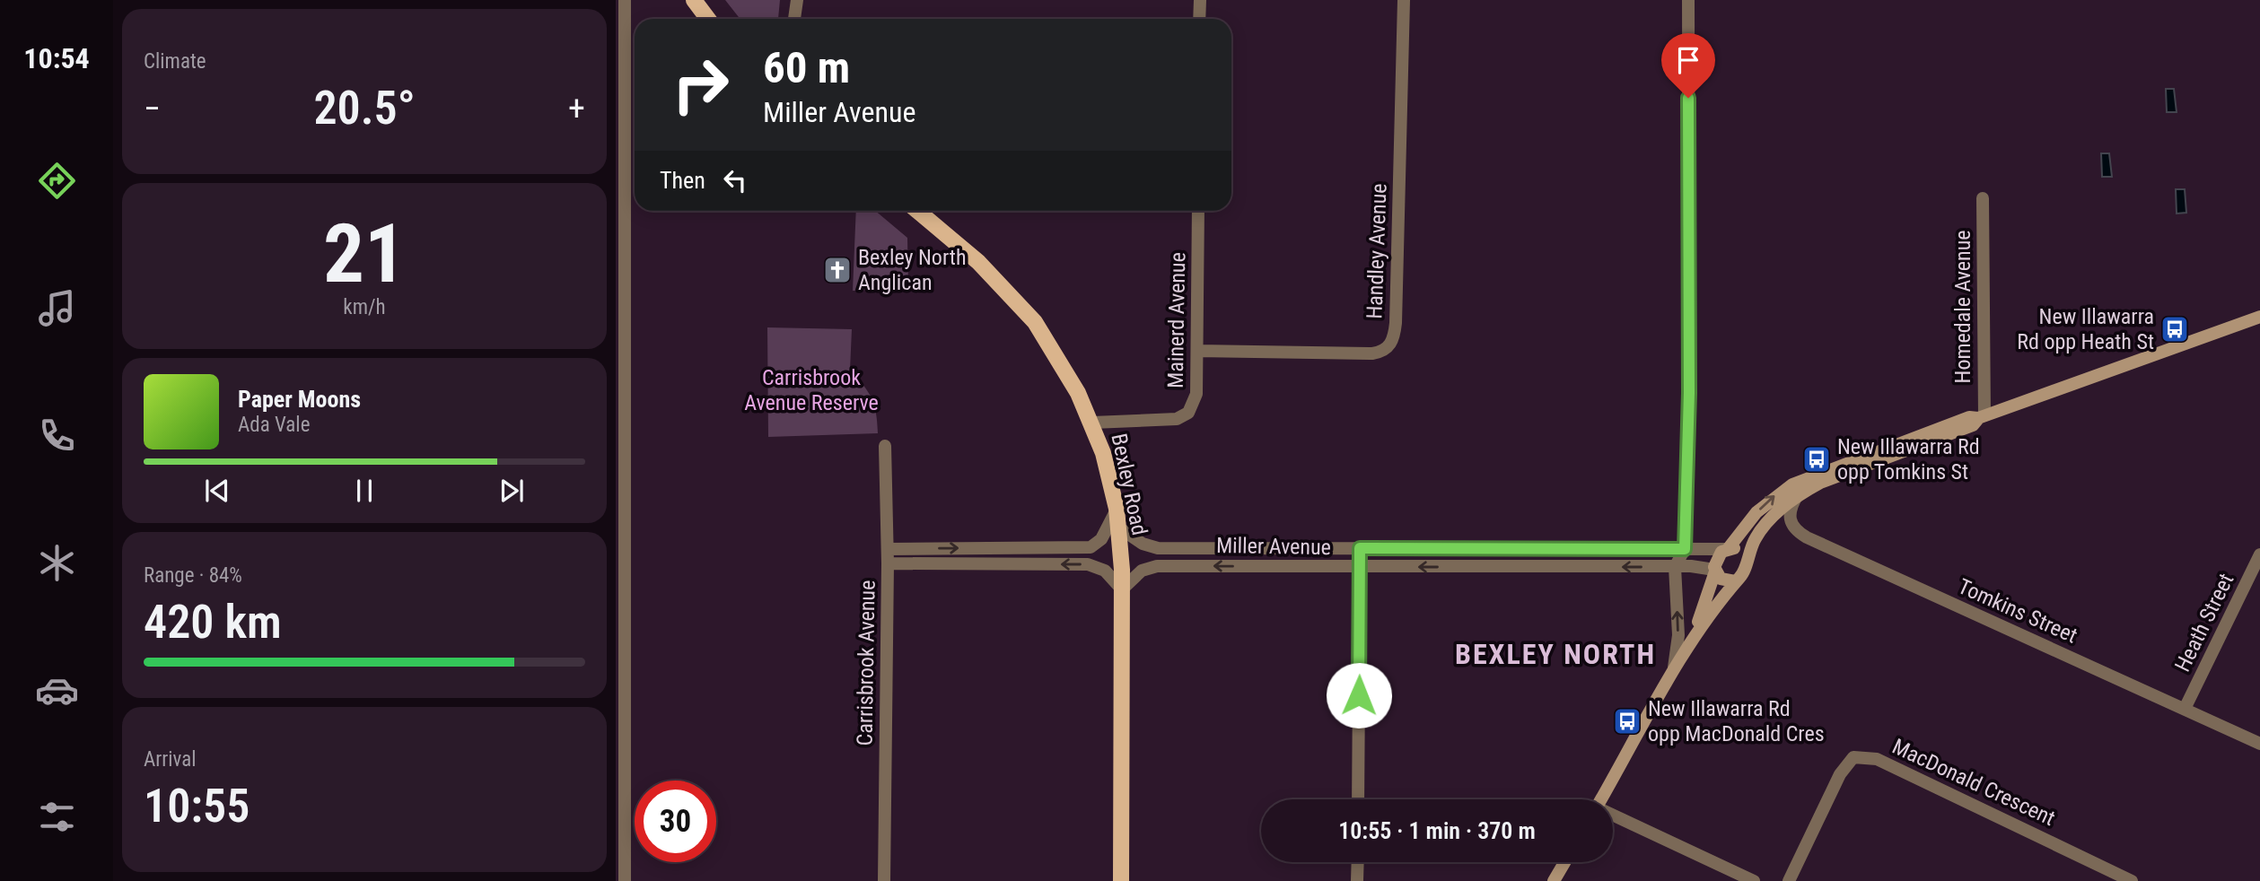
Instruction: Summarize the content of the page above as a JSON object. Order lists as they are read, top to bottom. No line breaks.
{"streets":{"main road":["Bexley Road"],"street":["Handley Avenue","Homedale Avenue","Mainerd Avenue","Miller Avenue","Tomkins Street","Heath Street","Carrisbrook Avenue","MacDonald Crescent"]},"crossings":[["Handley Avenue","Mainerd Avenue"],["Mainerd Avenue","Bexley Road"],["Bexley Road","Miller Avenue"],["Tomkins Street","Heath Street"]],"districts":["BEXLEY NORTH"],"parks":["Carrisbrook Avenue Reserve"],"places":{"church":["Bexley North Anglican"],"bus stop":["New Illawarra Rd opp Heath St","New Illawarra Rd opp Tomkins St","New Illawarra Rd opp MacDonald Cres"]},"page":{"tabs":"10:54","tile":["Climate",["21","km/h"],["Range · 84%","420 km"],["Arrival","10:55"]],"turn":["60 m","Miller Avenue"],"heat":["−","20.5°","+"],"then":"Then","song":["Paper Moons","Ada Vale"],"limit":"30","trip":"10:55 · 1 min · 370 m"}}
